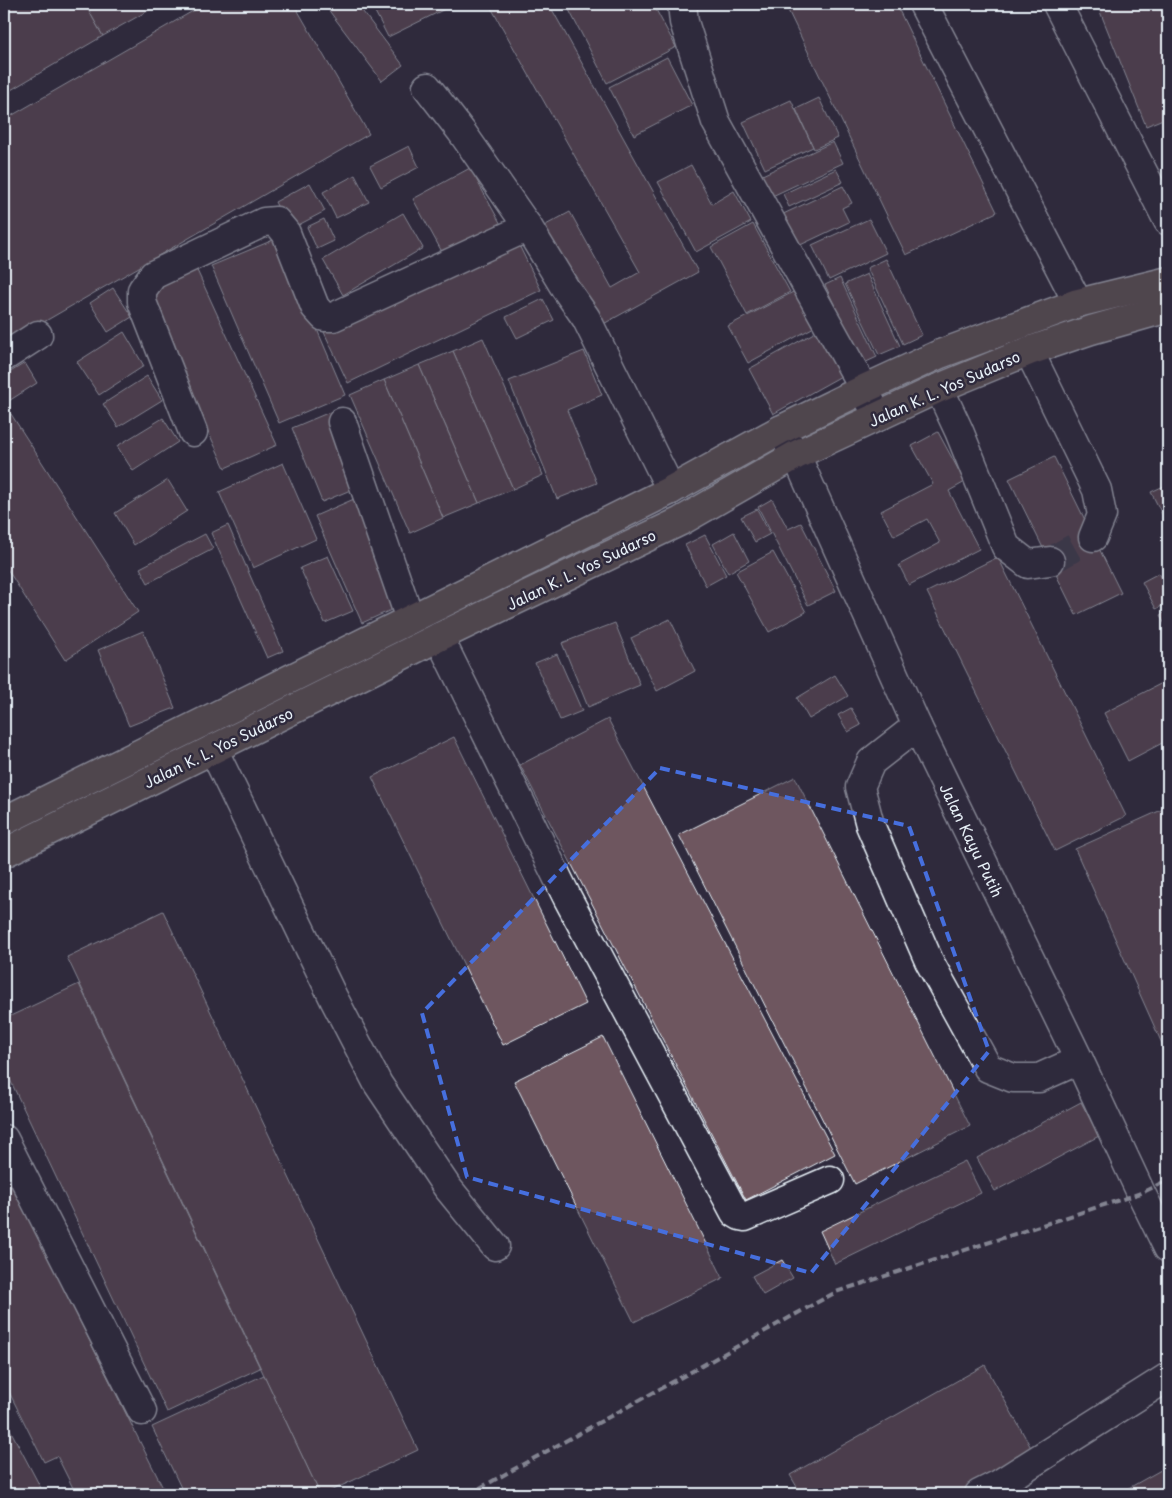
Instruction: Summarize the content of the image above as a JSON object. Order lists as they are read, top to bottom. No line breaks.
{"streets":{"highway":["Jalan K. L. Yos Sudarso"],"street":["Jalan Kayu Putih"]},"crossings":[["Jalan K. L. Yos Sudarso","Jalan Kayu Putih"]]}
